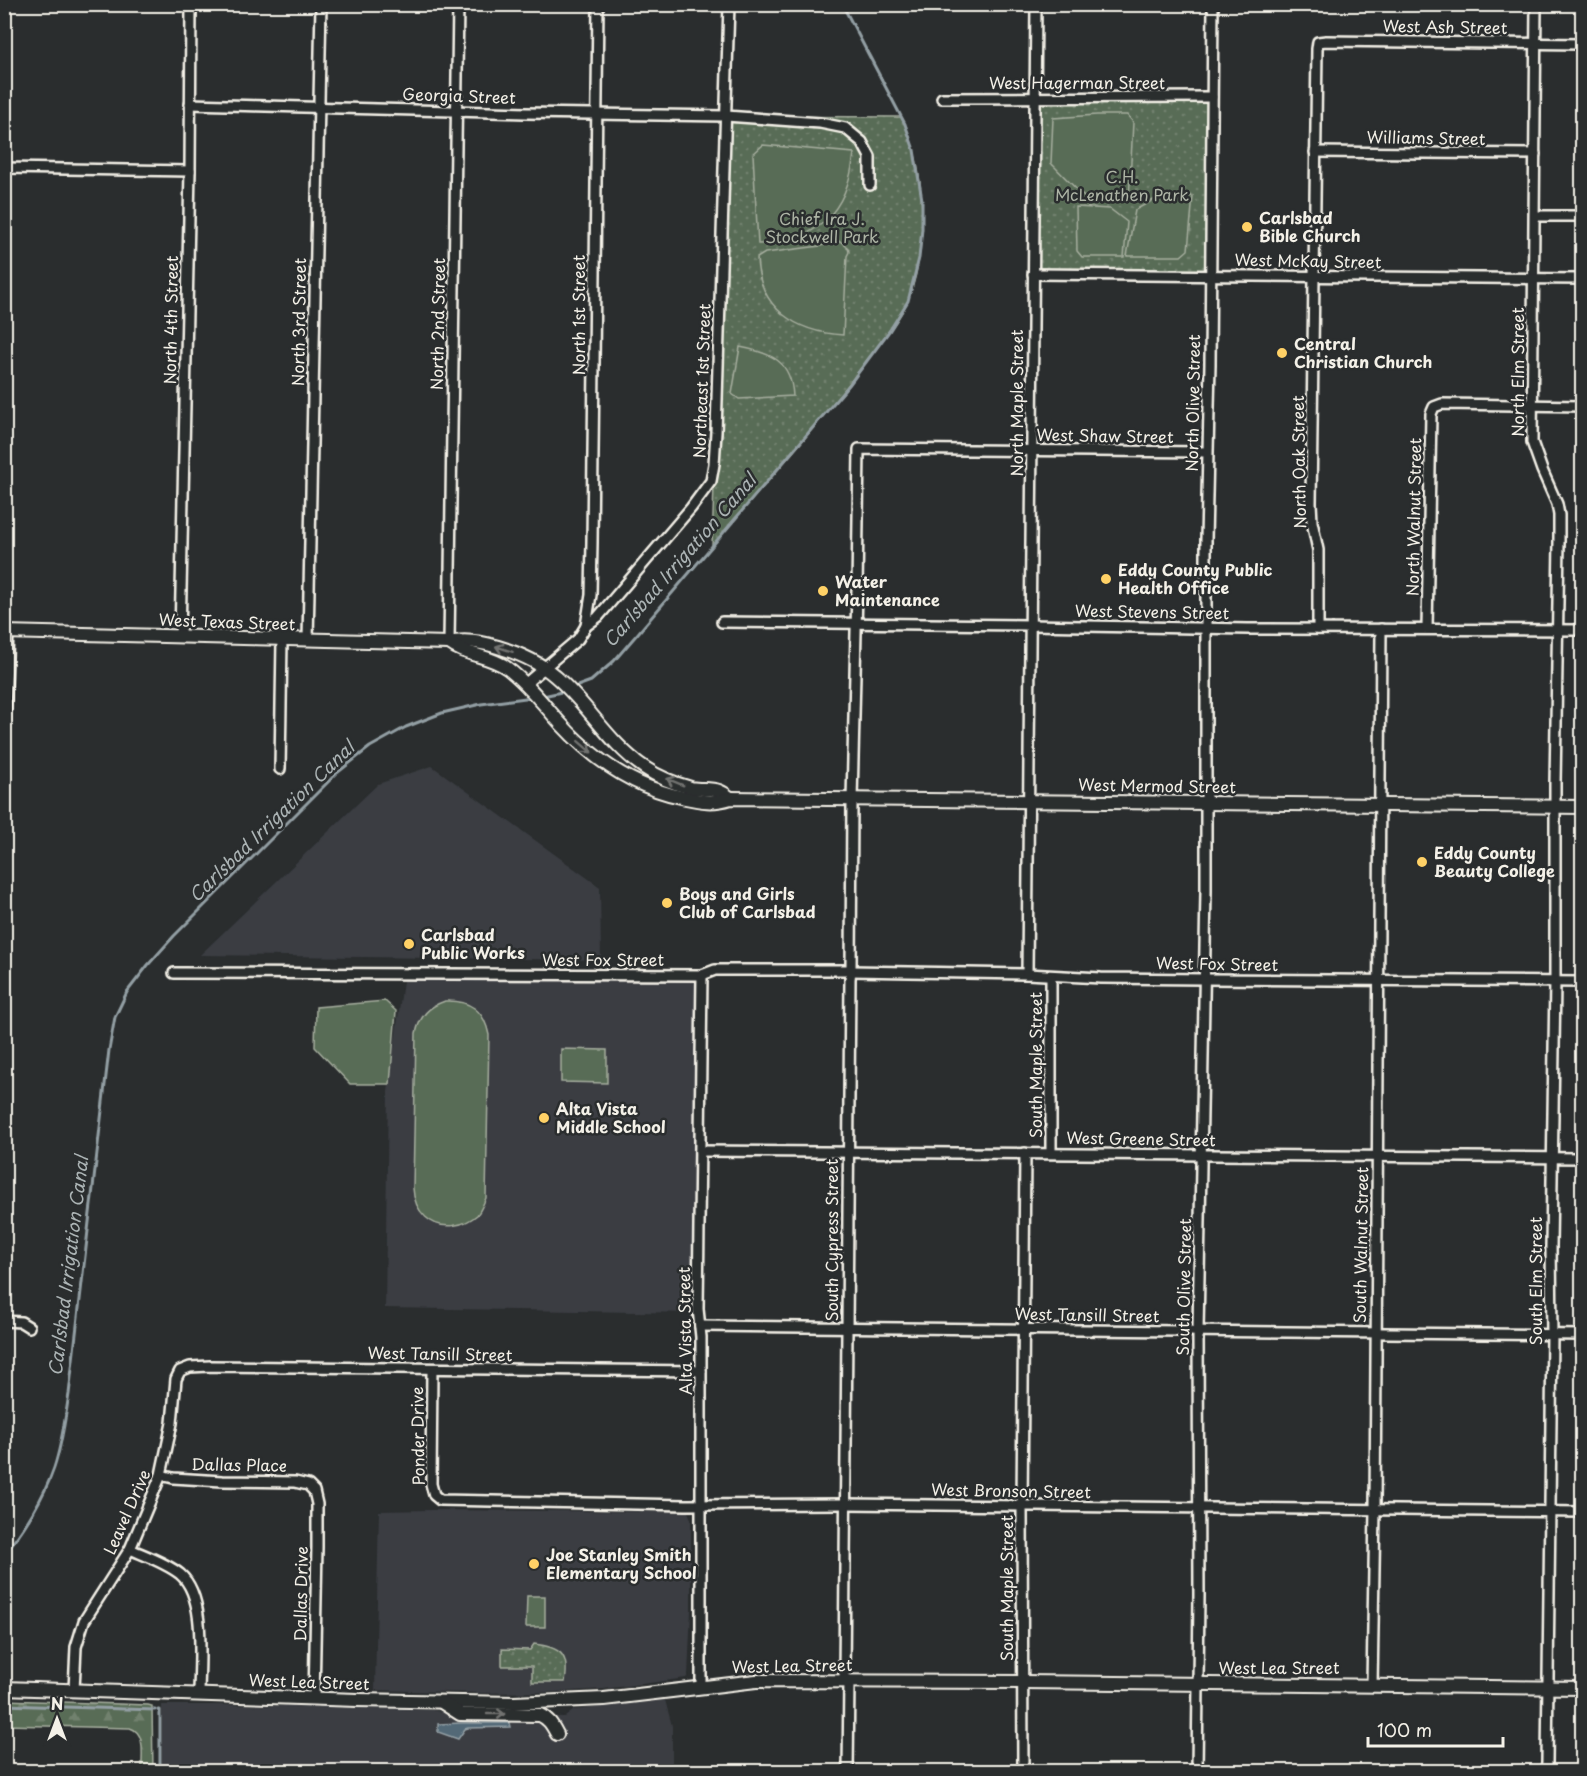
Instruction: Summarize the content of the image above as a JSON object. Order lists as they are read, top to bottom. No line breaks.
{"streets":{"street":["West Ash Street","West Hagerman Street","Georgia Street","Williams Street","West McKay Street","North 1st Street","North 4th Street","North 3rd Street","North 2nd Street","North Elm Street","Northeast 1st Street","North Maple Street","North Olive Street","West Shaw Street","North Oak Street","North Walnut Street","West Stevens Street","West Texas Street","West Mermod Street","West Fox Street","South Maple Street","West Greene Street","South Cypress Street","South Walnut Street","South Elm Street","South Olive Street","West Tansill Street","Alta Vista Street","Ponder Drive","Dallas Place","West Bronson Street","Leavel Drive","Dallas Drive","West Lea Street"]},"crossings":[["West Ash Street","North Elm Street"],["West Ash Street","North Oak Street"],["West Hagerman Street","North Maple Street"],["West Hagerman Street","North Olive Street"],["Georgia Street","North 1st Street"],["Georgia Street","North 4th Street"],["Georgia Street","North 3rd Street"],["Georgia Street","North 2nd Street"],["Georgia Street","Northeast 1st Street"],["Williams Street","North Elm Street"],["Williams Street","North Oak Street"],["West McKay Street","North Elm Street"],["West McKay Street","North Maple Street"],["West McKay Street","North Olive Street"],["West McKay Street","North Oak Street"],["North 1st Street","Northeast 1st Street"],["North 4th Street","West Texas Street"],["North 3rd Street","West Texas Street"],["North 2nd Street","West Texas Street"],["North Elm Street","North Walnut Street"],["North Elm Street","West Stevens Street"],["North Elm Street","West Mermod Street"],["North Elm Street","South Elm Street"],["Northeast 1st Street","West Texas Street"],["North Maple Street","West Shaw Street"],["North Maple Street","West Stevens Street"],["North Maple Street","West Mermod Street"],["North Maple Street","South Maple Street"],["North Olive Street","West Shaw Street"],["North Olive Street","West Stevens Street"],["North Olive Street","West Mermod Street"],["North Olive Street","South Olive Street"],["West Shaw Street","South Cypress Street"],["North Oak Street","West Stevens Street"],["North Walnut Street","West Stevens Street"],["West Stevens Street","South Cypress Street"],["West Texas Street","West Mermod Street"],["West Mermod Street","South Maple Street"],["West Mermod Street","South Cypress Street"],["West Mermod Street","South Walnut Street"],["West Mermod Street","South Elm Street"],["West Mermod Street","South Olive Street"],["West Fox Street","South Maple Street"],["West Fox Street","South Cypress Street"],["West Fox Street","South Walnut Street"],["West Fox Street","South Elm Street"],["West Fox Street","South Olive Street"],["West Fox Street","Alta Vista Street"],["South Maple Street","West Greene Street"],["South Maple Street","West Tansill Street"],["South Maple Street","West Bronson Street"],["South Maple Street","West Lea Street"],["West Greene Street","South Cypress Street"],["West Greene Street","South Walnut Street"],["West Greene Street","South Elm Street"],["West Greene Street","South Olive Street"],["West Greene Street","Alta Vista Street"],["South Cypress Street","West Tansill Street"],["South Cypress Street","West Bronson Street"],["South Cypress Street","West Lea Street"],["South Walnut Street","West Tansill Street"],["South Walnut Street","West Bronson Street"],["South Walnut Street","West Lea Street"],["South Elm Street","West Tansill Street"],["South Elm Street","West Bronson Street"],["South Elm Street","West Lea Street"],["South Olive Street","West Tansill Street"],["South Olive Street","West Bronson Street"],["South Olive Street","West Lea Street"],["West Tansill Street","Alta Vista Street"],["West Tansill Street","Ponder Drive"],["West Tansill Street","Leavel Drive"],["Alta Vista Street","West Bronson Street"],["Alta Vista Street","West Lea Street"],["Ponder Drive","West Bronson Street"],["Dallas Place","Leavel Drive"],["Dallas Place","Dallas Drive"],["Leavel Drive","West Lea Street"],["Dallas Drive","West Lea Street"]],"water":["Carlsbad Irrigation Canal"],"parks":["C.H. McLenathen Park","Chief Ira J. Stockwell Park"],"places":["Carlsbad Bible Church","Central Christian Church","Eddy County Public Health Office","Water Maintenance","Eddy County Beauty College","Boys and Girls Club of Carlsbad","Carlsbad Public Works","Alta Vista Middle School","Joe Stanley Smith Elementary School"],"scale_bar":"100 m","north":"top"}
